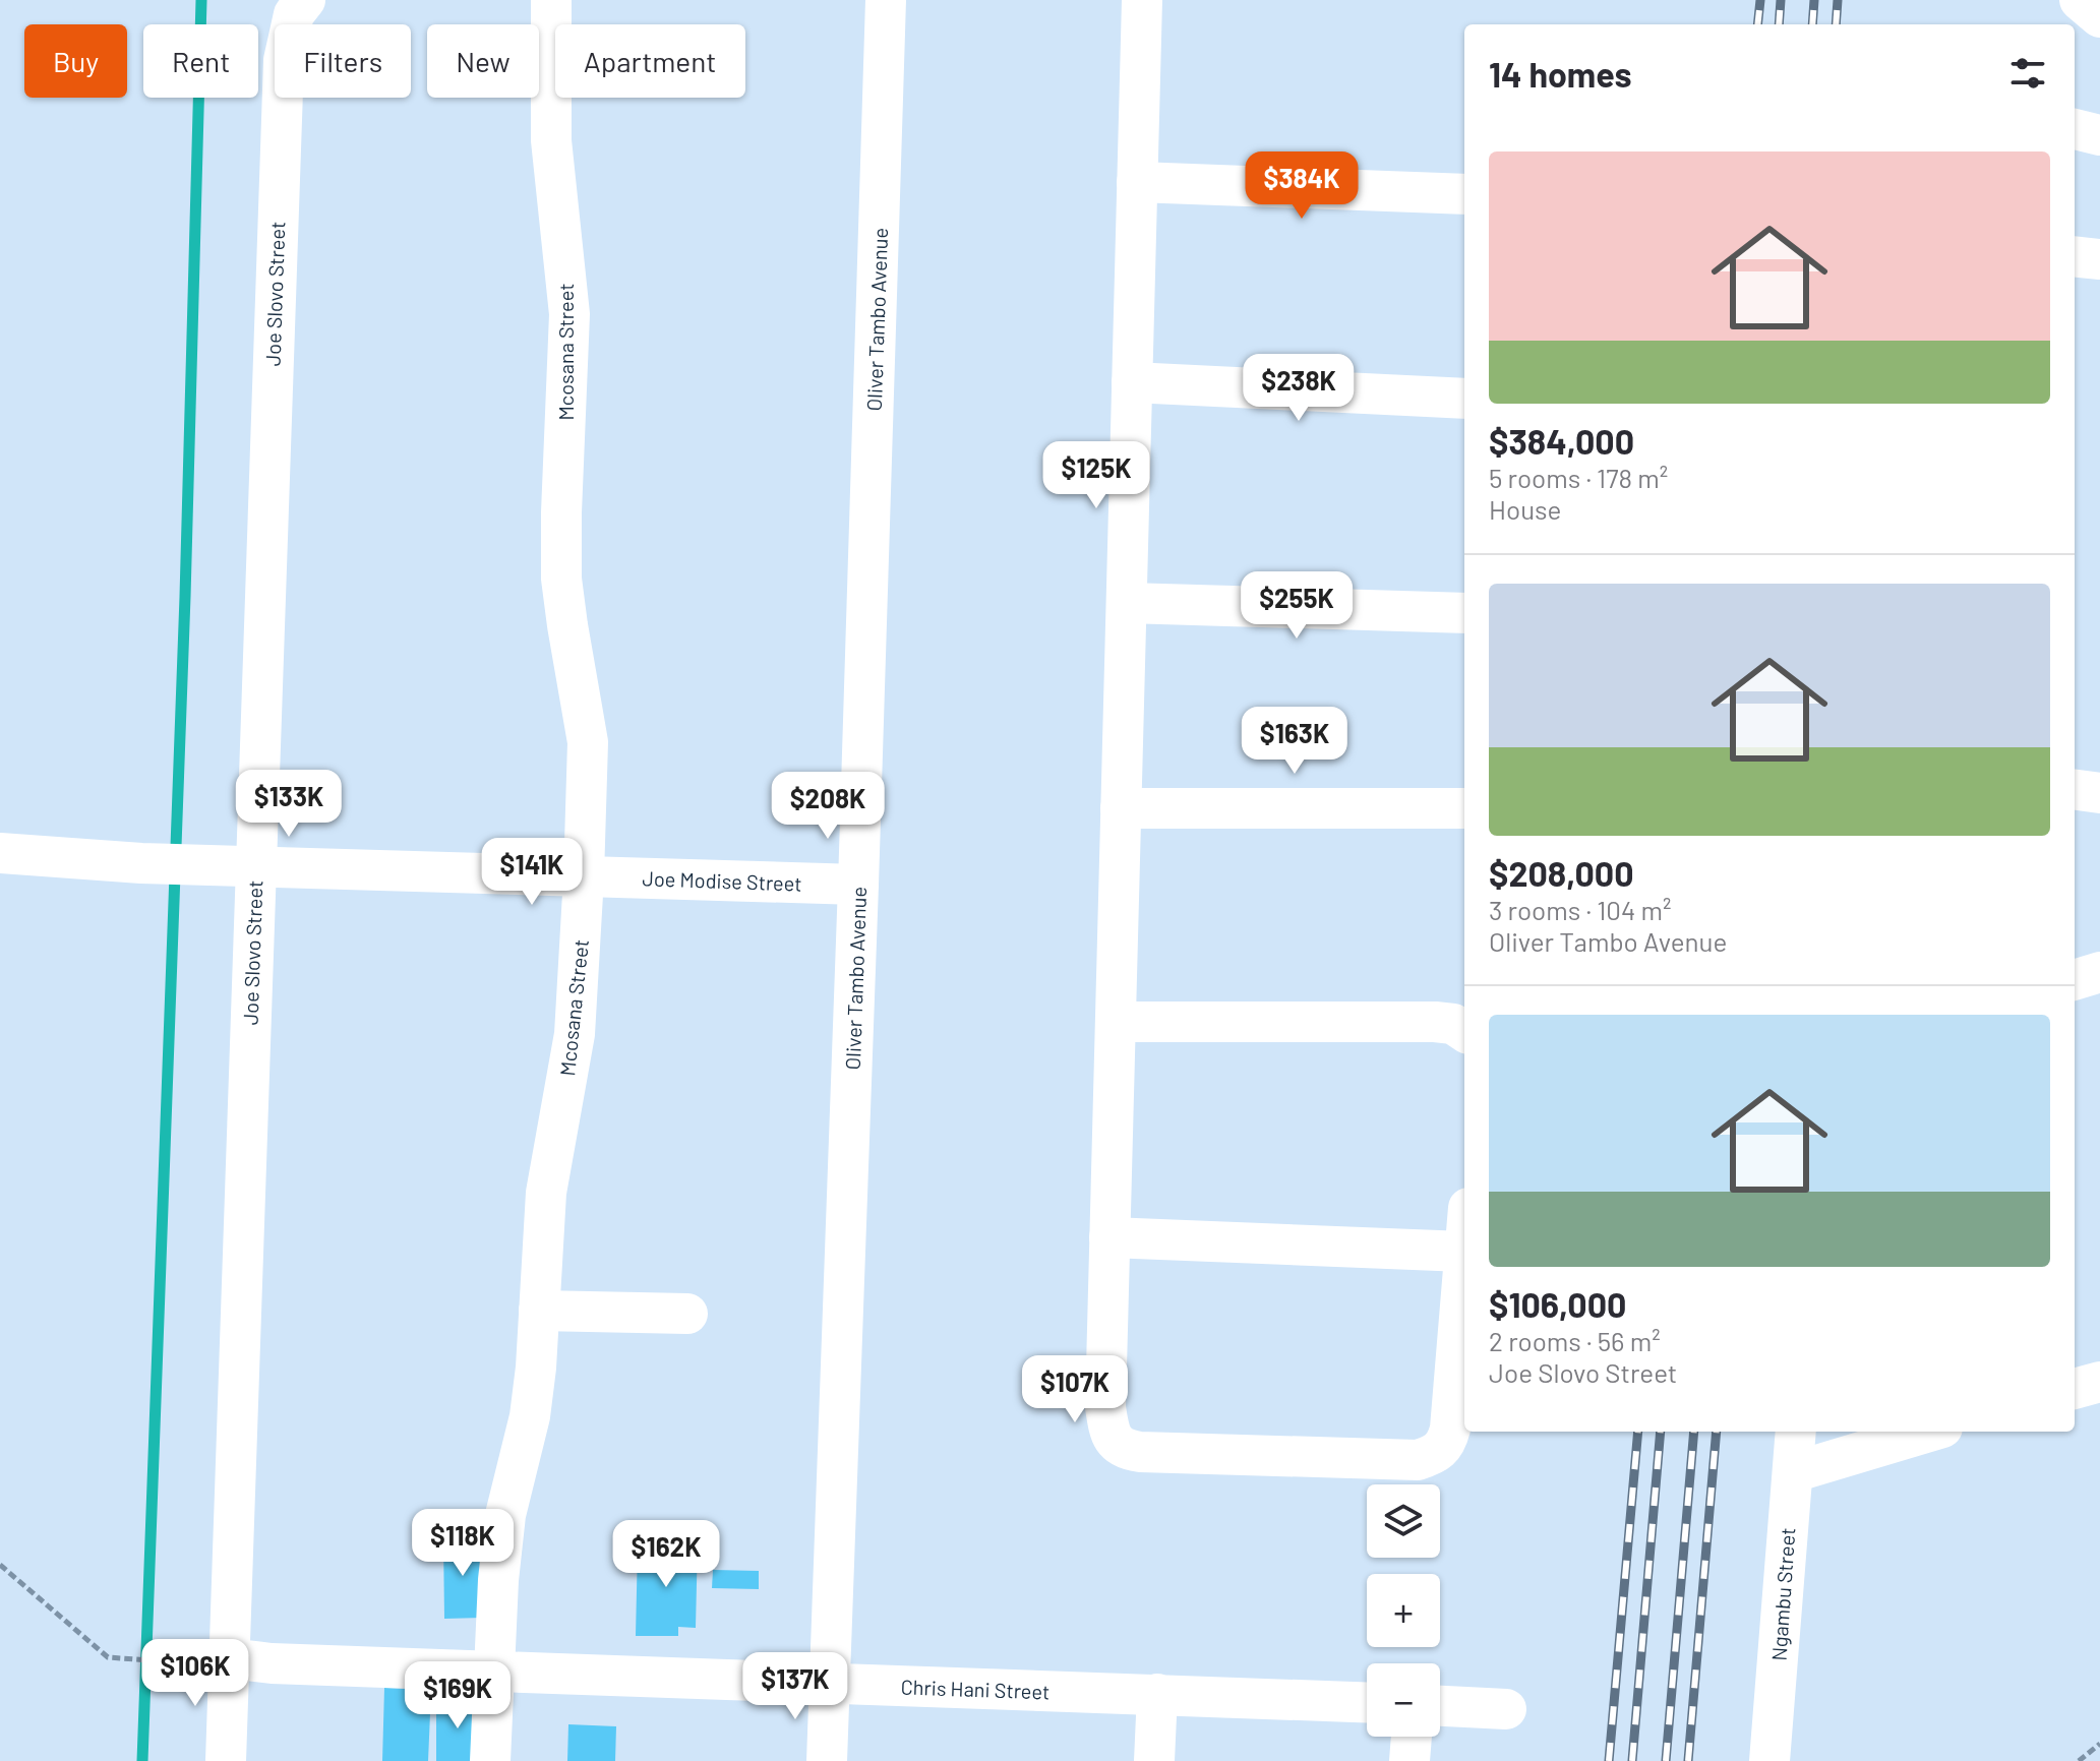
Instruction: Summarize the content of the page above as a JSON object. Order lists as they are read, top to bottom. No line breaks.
{"streets":{"street":["Joe Slovo Street","Oliver Tambo Avenue","Mcosana Street","Joe Modise Street","Ngambu Street","Chris Hani Street"]},"crossings":[["Joe Slovo Street","Joe Modise Street"],["Joe Slovo Street","Chris Hani Street"],["Oliver Tambo Avenue","Joe Modise Street"],["Oliver Tambo Avenue","Chris Hani Street"],["Mcosana Street","Joe Modise Street"],["Mcosana Street","Chris Hani Street"]],"page":{"chip":["Buy","Rent","Filters","New","Apartment"],"heading":"14 homes","list":[{"name":"$384,000","note":"5 rooms · 178 m² · House"},{"name":"$208,000","note":"3 rooms · 104 m² · Oliver Tambo Avenue"},{"name":"$106,000","note":"2 rooms · 56 m² · Joe Slovo Street"}],"price":["$384K","$238K","$125K","$255K","$163K","$133K","$208K","$141K","$107K","$118K","$162K","$106K","$137K","$169K"],"map_buttons":["+","−"]}}
